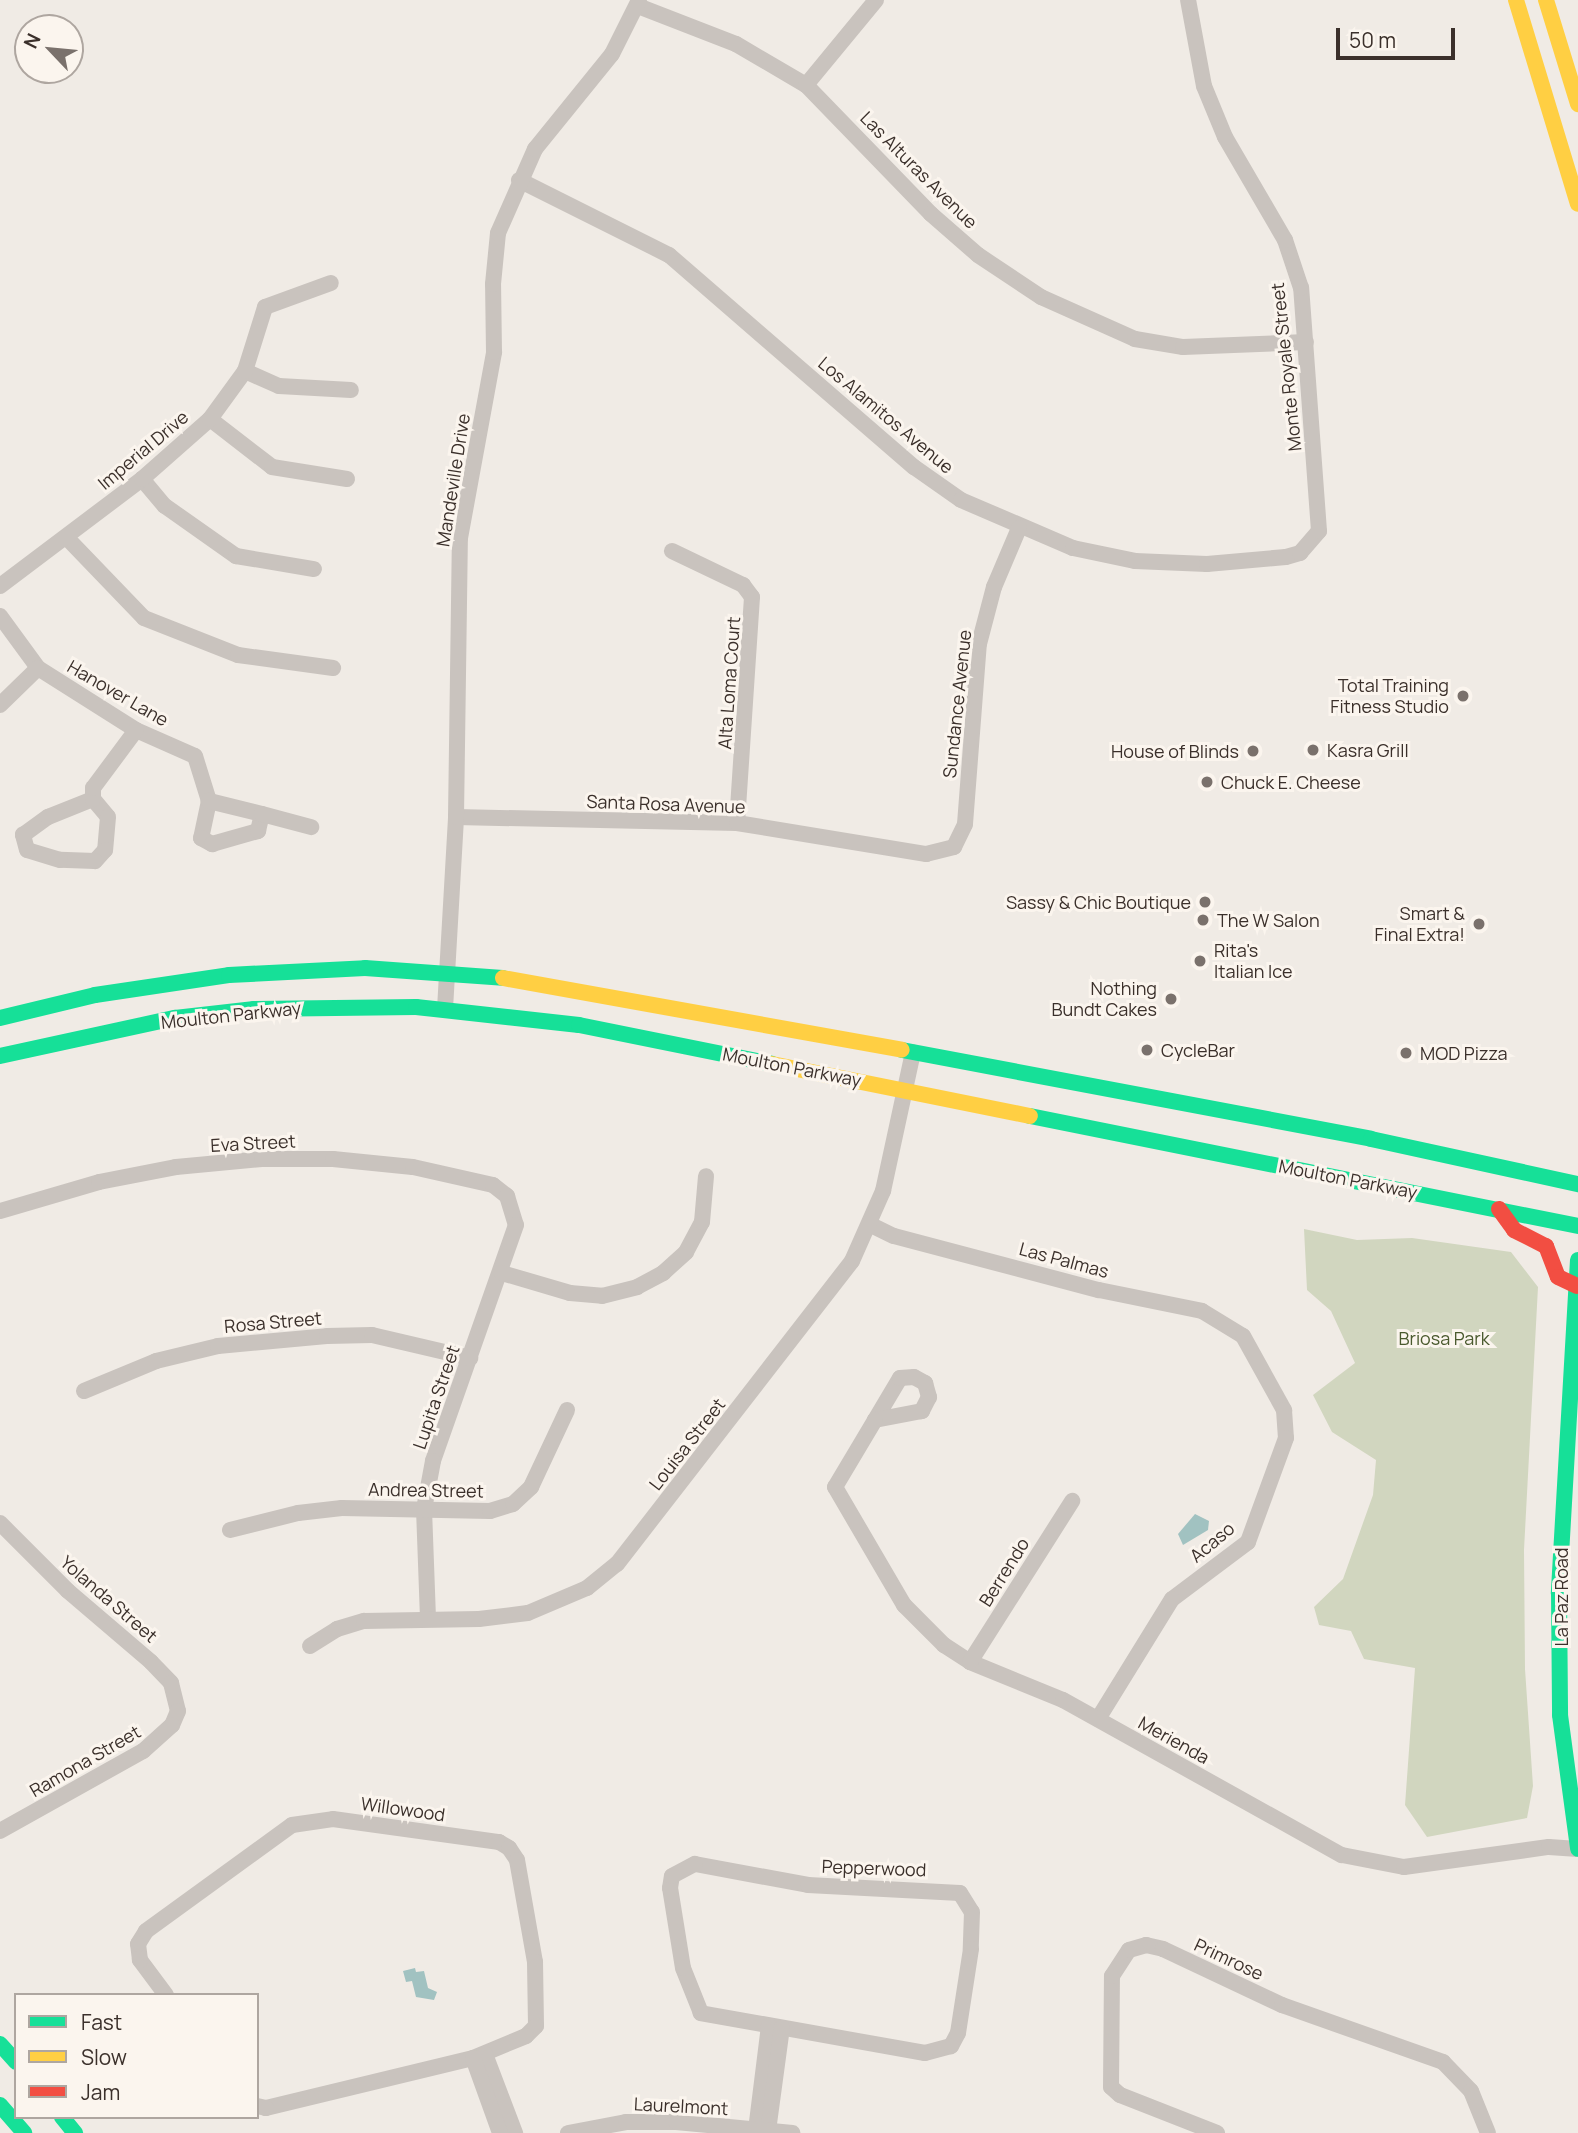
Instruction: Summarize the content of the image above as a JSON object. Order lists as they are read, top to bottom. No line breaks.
{"streets":{"main road":["Moulton Parkway","La Paz Road"],"street":["Las Alturas Avenue","Monte Royale Street","Los Alamitos Avenue","Imperial Drive","Mandeville Drive","Alta Loma Court","Hanover Lane","Sundance Avenue","Santa Rosa Avenue","Eva Street","Las Palmas","Rosa Street","Lupita Street","Louisa Street","Andrea Street","Acaso","Berrendo","Yolanda Street","Merienda","Ramona Street","Willowood","Pepperwood","Primrose","Laurelmont"]},"crossings":[["Las Alturas Avenue","Monte Royale Street"],["Las Alturas Avenue","Mandeville Drive"],["Monte Royale Street","Los Alamitos Avenue"],["Los Alamitos Avenue","Mandeville Drive"],["Los Alamitos Avenue","Sundance Avenue"],["Mandeville Drive","Santa Rosa Avenue"],["Mandeville Drive","Moulton Parkway"],["Alta Loma Court","Santa Rosa Avenue"],["Sundance Avenue","Santa Rosa Avenue"],["Moulton Parkway","Louisa Street"],["Eva Street","Lupita Street"],["Las Palmas","Louisa Street"],["Las Palmas","Acaso"],["Rosa Street","Lupita Street"],["Lupita Street","Louisa Street"],["Lupita Street","Andrea Street"],["Acaso","Merienda"],["Berrendo","Merienda"],["La Paz Road","Merienda"],["Yolanda Street","Ramona Street"]],"parks":["Briosa Park"],"places":["Total Training Fitness Studio","Kasra Grill","House of Blinds","Chuck E. Cheese","Sassy & Chic Boutique","The W Salon","Smart & Final Extra!","Rita's Italian Ice","Nothing Bundt Cakes","CycleBar","MOD Pizza"],"legend":["Fast","Slow","Jam"],"scale_bar":"50 m","north":"top left"}
